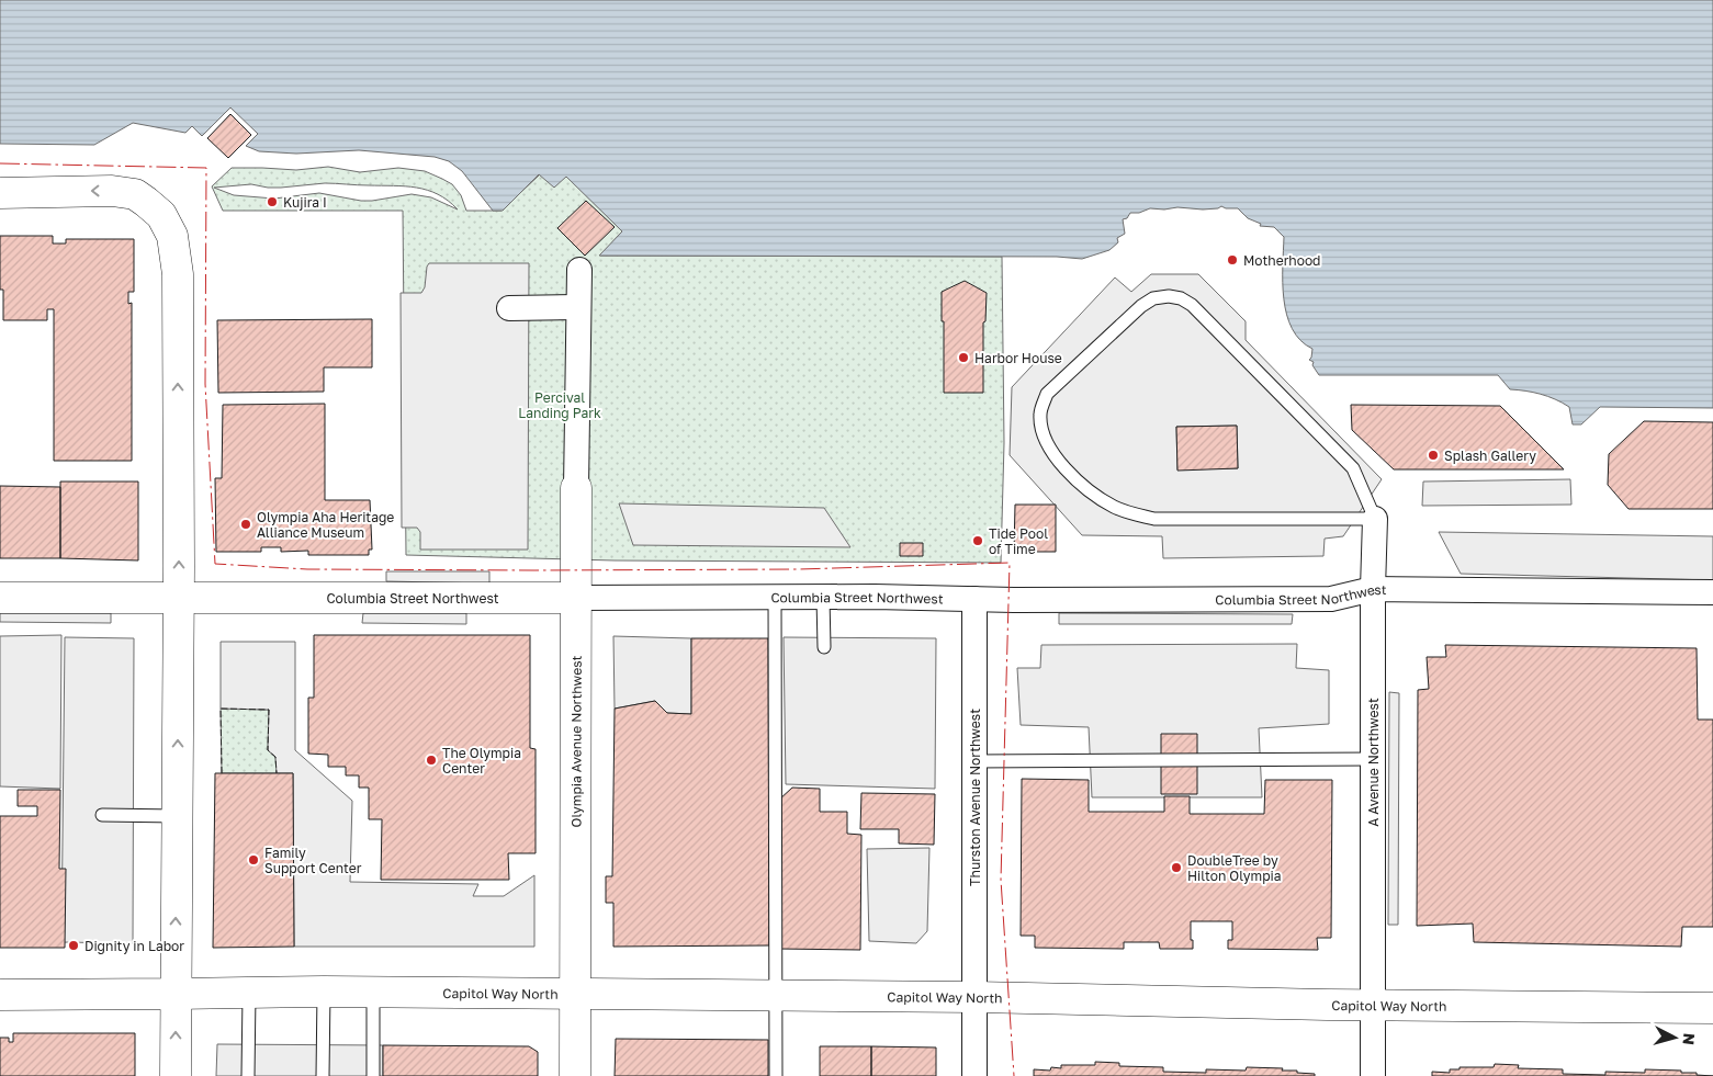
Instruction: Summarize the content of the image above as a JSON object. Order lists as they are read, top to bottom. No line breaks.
{"streets":{"street":["Columbia Street Northwest","Olympia Avenue Northwest","A Avenue Northwest","Thurston Avenue Northwest","Capitol Way North"]},"crossings":[["Columbia Street Northwest","Olympia Avenue Northwest"],["Columbia Street Northwest","A Avenue Northwest"],["Columbia Street Northwest","Thurston Avenue Northwest"],["Olympia Avenue Northwest","Capitol Way North"],["A Avenue Northwest","Capitol Way North"],["Thurston Avenue Northwest","Capitol Way North"]],"parks":["Percival Landing Park"],"places":["Kujira I","Motherhood","Harbor House","Splash Gallery","Olympia Aha Heritage Alliance Museum","Tide Pool of Time","The Olympia Center","Family Support Center","DoubleTree by Hilton Olympia","Dignity in Labor"],"north":"right"}
